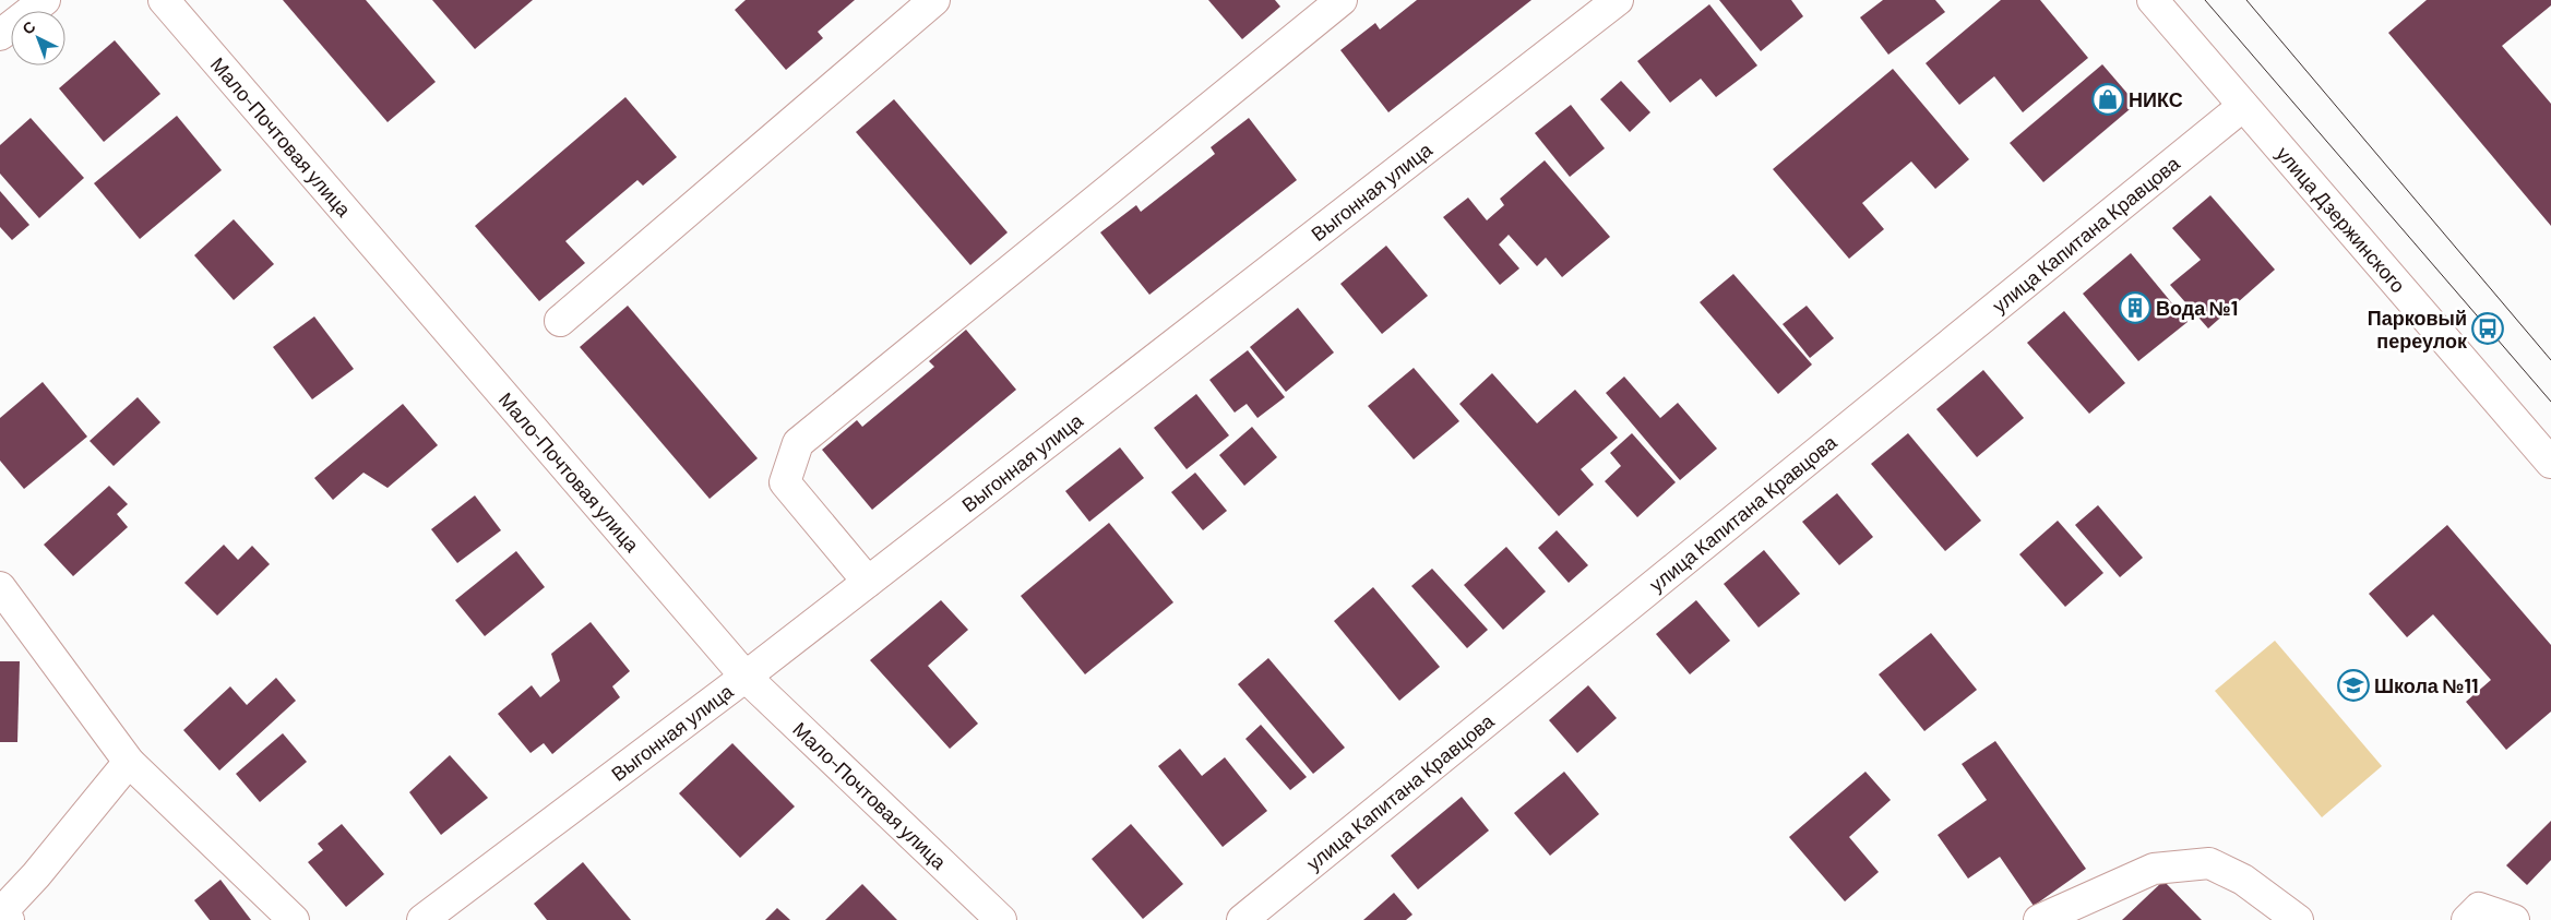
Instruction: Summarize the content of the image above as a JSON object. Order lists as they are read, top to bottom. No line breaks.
{"streets":{"street":["Мало-Почтовая улица","Выгонная улица","улица Дзержинского","улица Капитана Кравцова"]},"crossings":[["Мало-Почтовая улица","Выгонная улица"],["улица Дзержинского","улица Капитана Кравцова"]],"places":{"shop":["НИКС"],"building":["Вода №1"],"bus stop":["Парковый переулок"],"school or university":["Школа №11"]},"north":"top left"}
